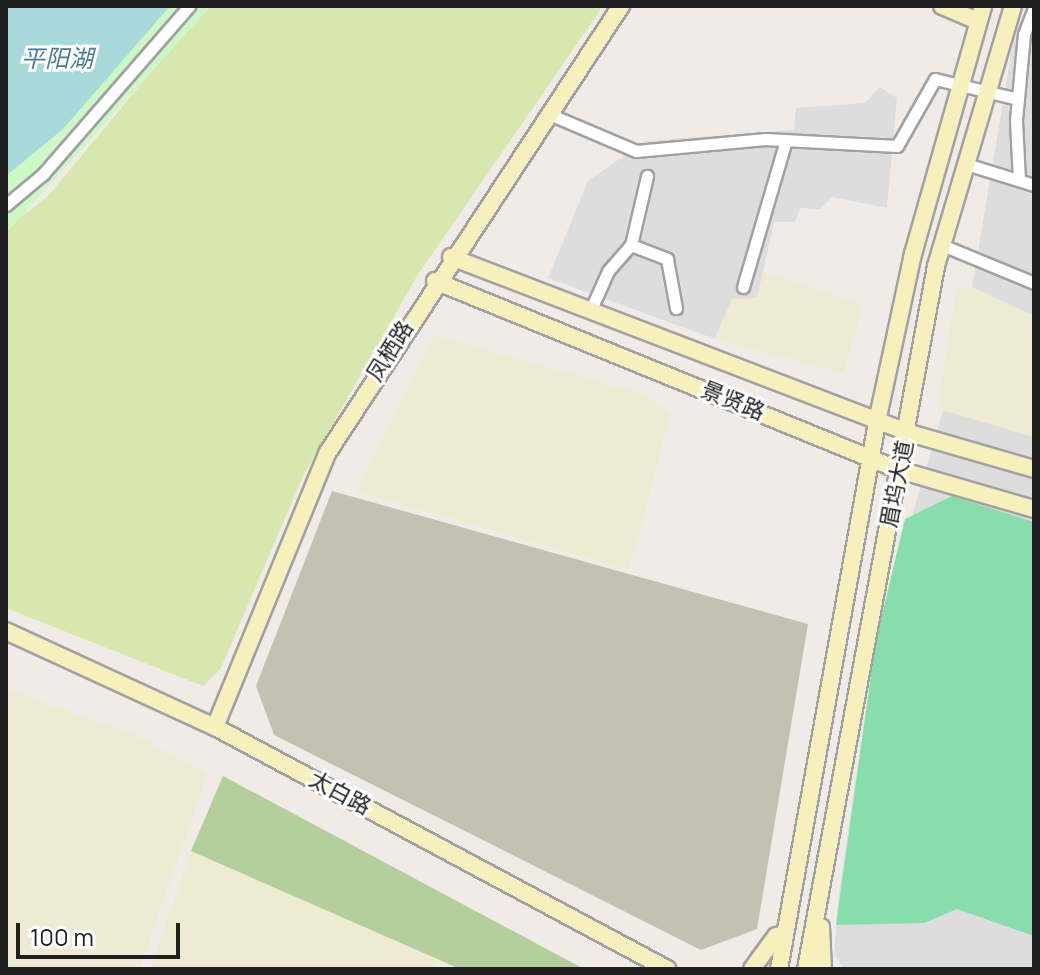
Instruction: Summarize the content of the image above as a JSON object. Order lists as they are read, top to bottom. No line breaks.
{"streets":{"main road":["凤栖路","景贤路","眉坞大道","太白路"]},"crossings":[["凤栖路","景贤路"],["凤栖路","太白路"],["景贤路","眉坞大道"]],"water":["平阳湖"],"scale_bar":"100 m"}
